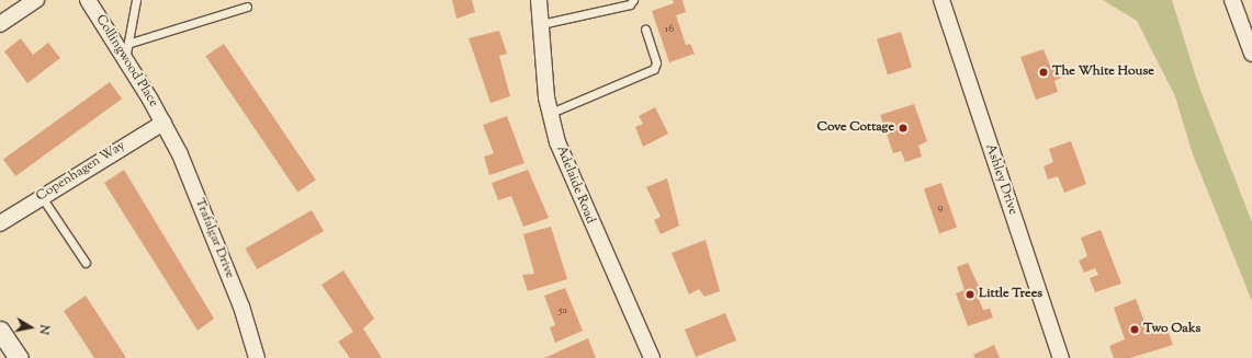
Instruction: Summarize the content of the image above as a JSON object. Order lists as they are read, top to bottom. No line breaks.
{"streets":{"street":["Collingwood Place","Copenhagen Way","Ashley Drive","Adelaide Road","Trafalgar Drive"]},"crossings":[["Collingwood Place","Copenhagen Way"],["Collingwood Place","Trafalgar Drive"],["Copenhagen Way","Trafalgar Drive"]],"places":["The White House","Cove Cottage","Little Trees","Two Oaks"],"house_numbers":["16","9","5a"],"north":"right"}
